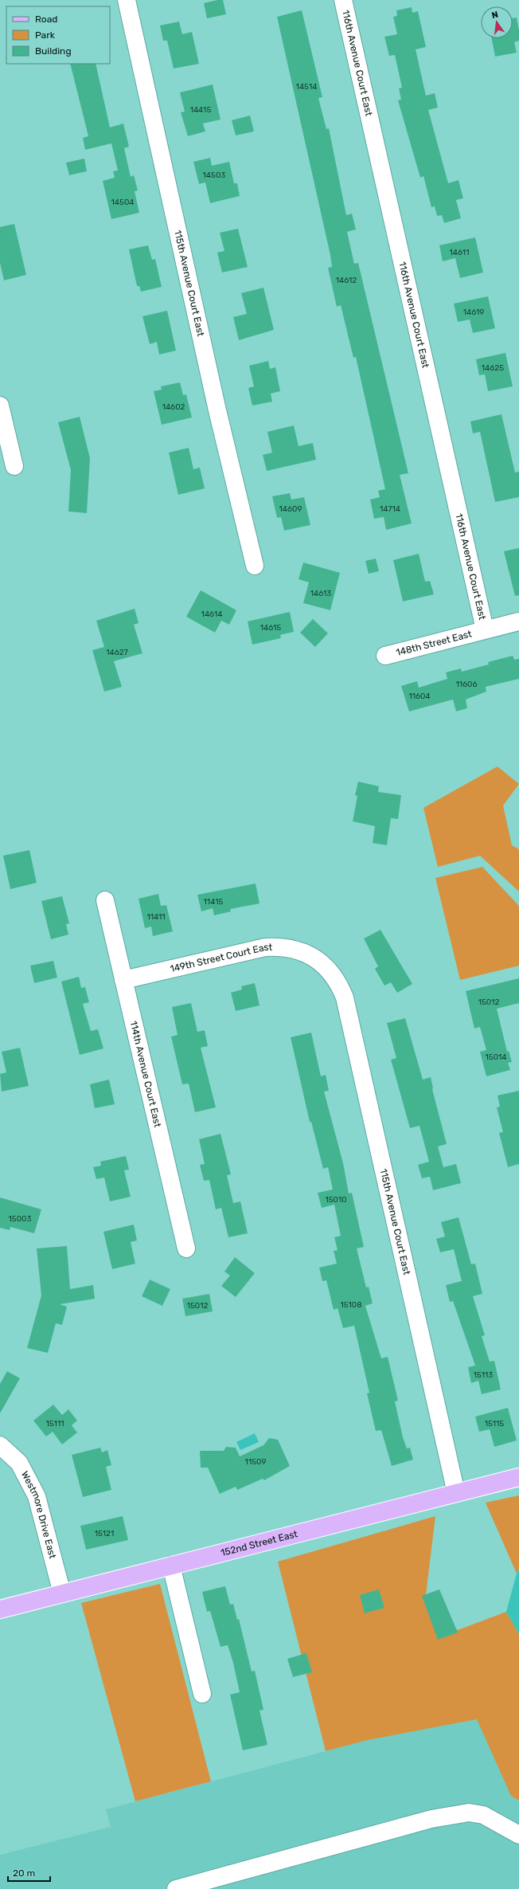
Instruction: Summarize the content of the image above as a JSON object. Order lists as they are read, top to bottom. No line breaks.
{"streets":{"main road":["152nd Street East"],"street":["116th Avenue Court East","115th Avenue Court East","148th Street East","149th Street Court East","114th Avenue Court East","Westmore Drive East"]},"crossings":[["116th Avenue Court East","148th Street East"],["115th Avenue Court East","149th Street Court East"],["115th Avenue Court East","152nd Street East"],["149th Street Court East","114th Avenue Court East"],["Westmore Drive East","152nd Street East"]],"house_numbers":["14514","14415","14503","14504","14611","14612","14619","14625","14602","14609","14714","14613","14614","14615","14627","11606","11604","11415","11411","15012","15014","15010","15003","15108","15012","15113","15111","15115","11509","15121"],"legend":["Road","Park","Building"],"scale_bar":"20 m","north":"top"}
